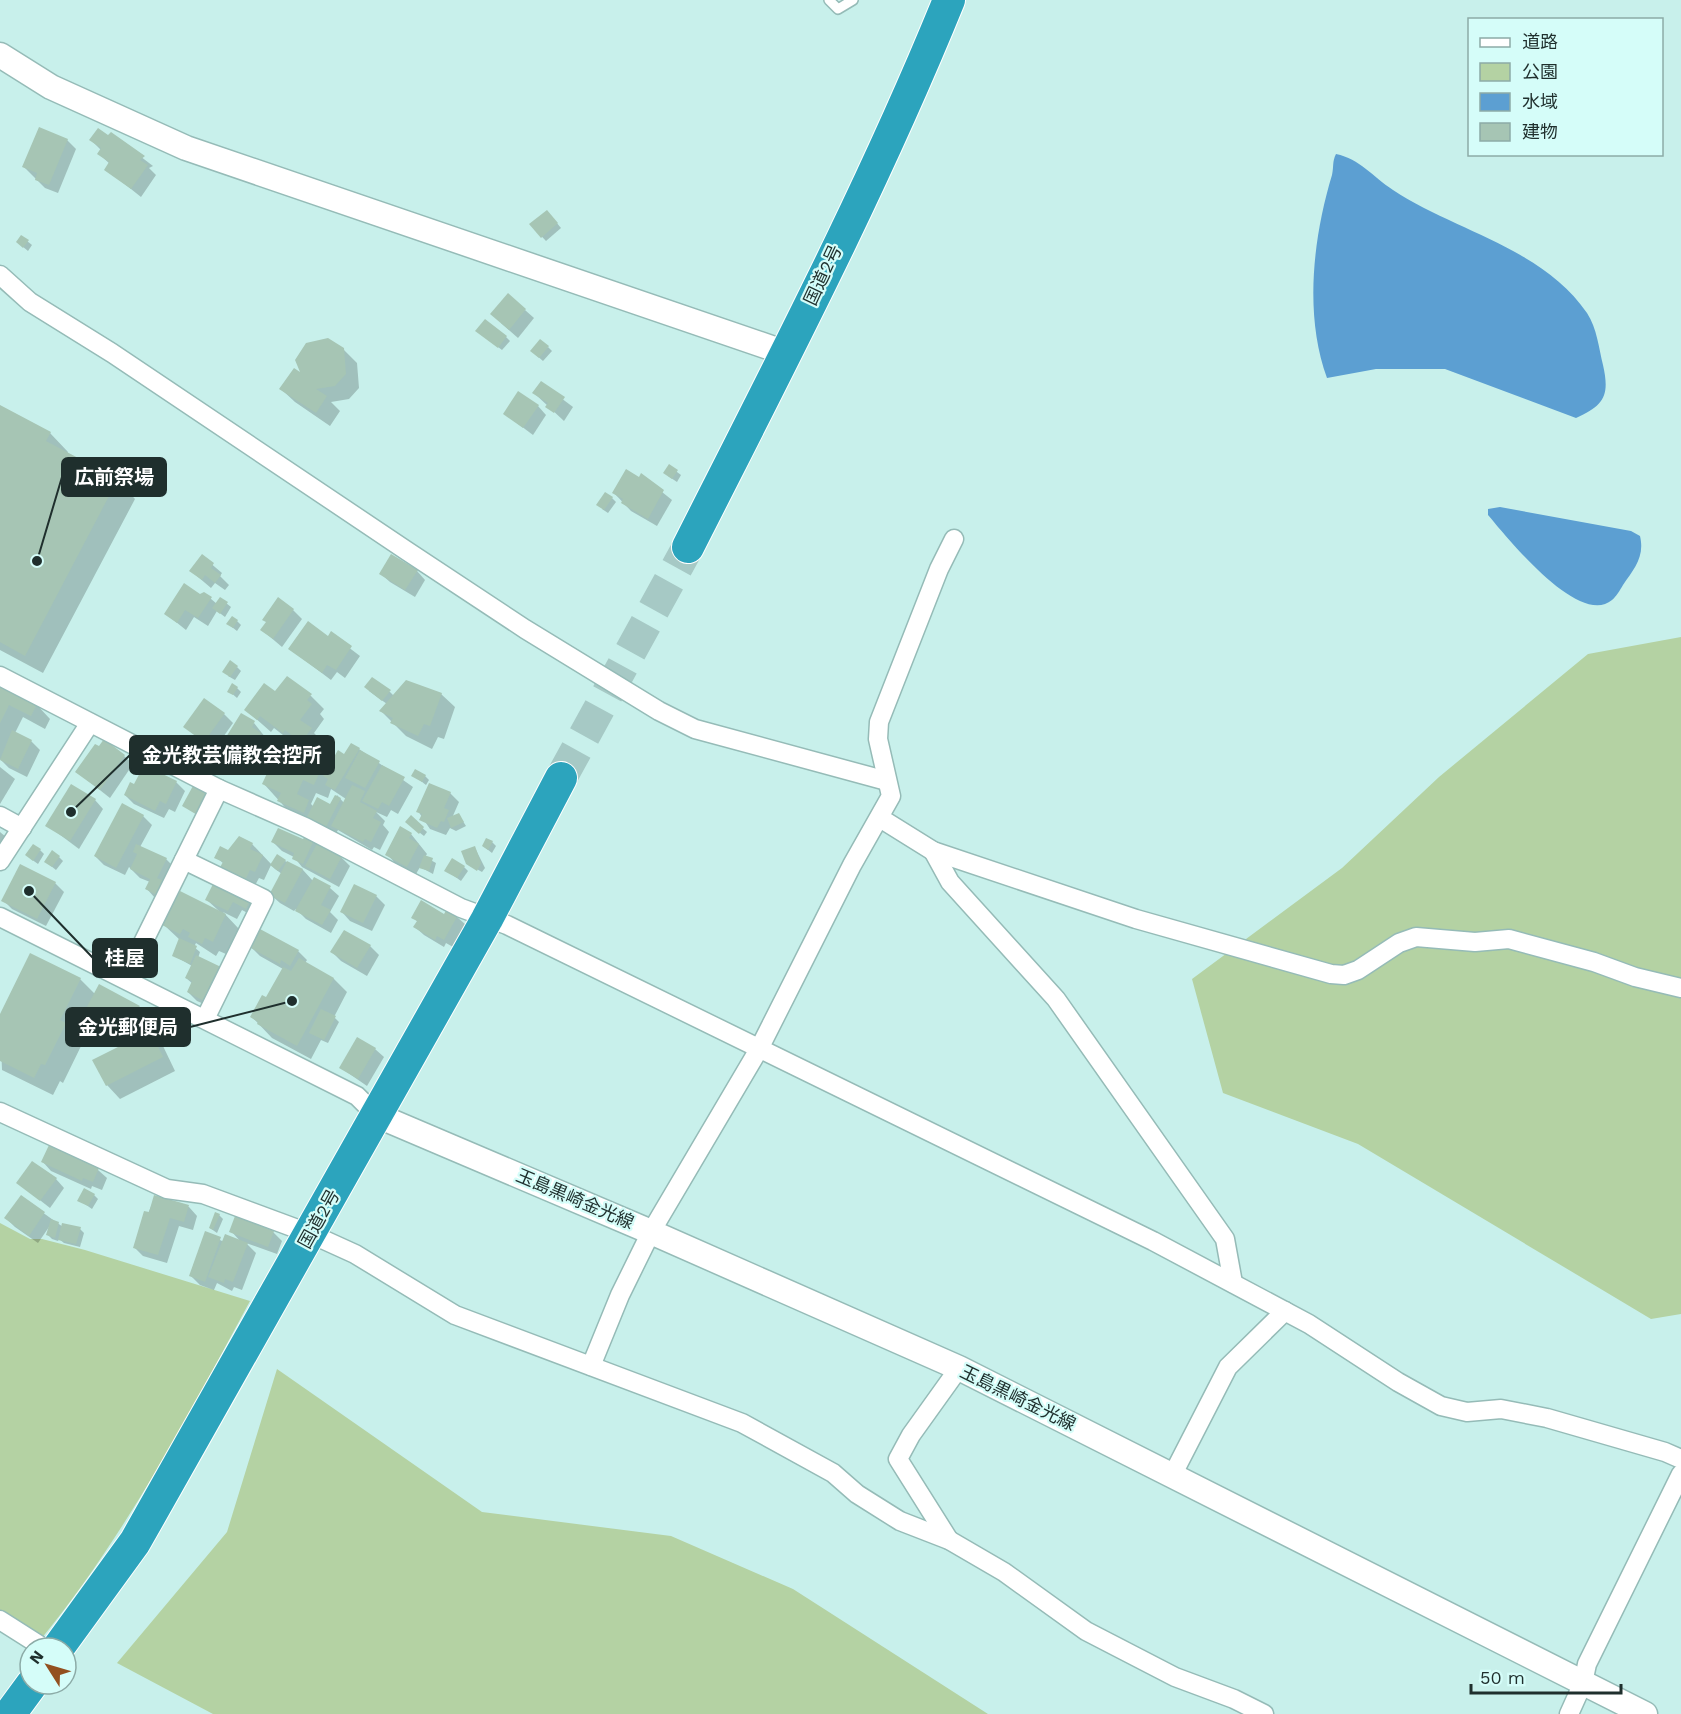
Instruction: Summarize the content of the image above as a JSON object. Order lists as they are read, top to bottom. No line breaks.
{"streets":{"highway":["国道2号"],"main road":["玉島黒崎金光線"]},"crossings":[["国道2号","玉島黒崎金光線"]],"places":["広前祭場","金光教芸備教会控所","桂屋","金光郵便局"],"legend":["道路","公園","水域","建物"],"scale_bar":"50 m","north":"top left"}
